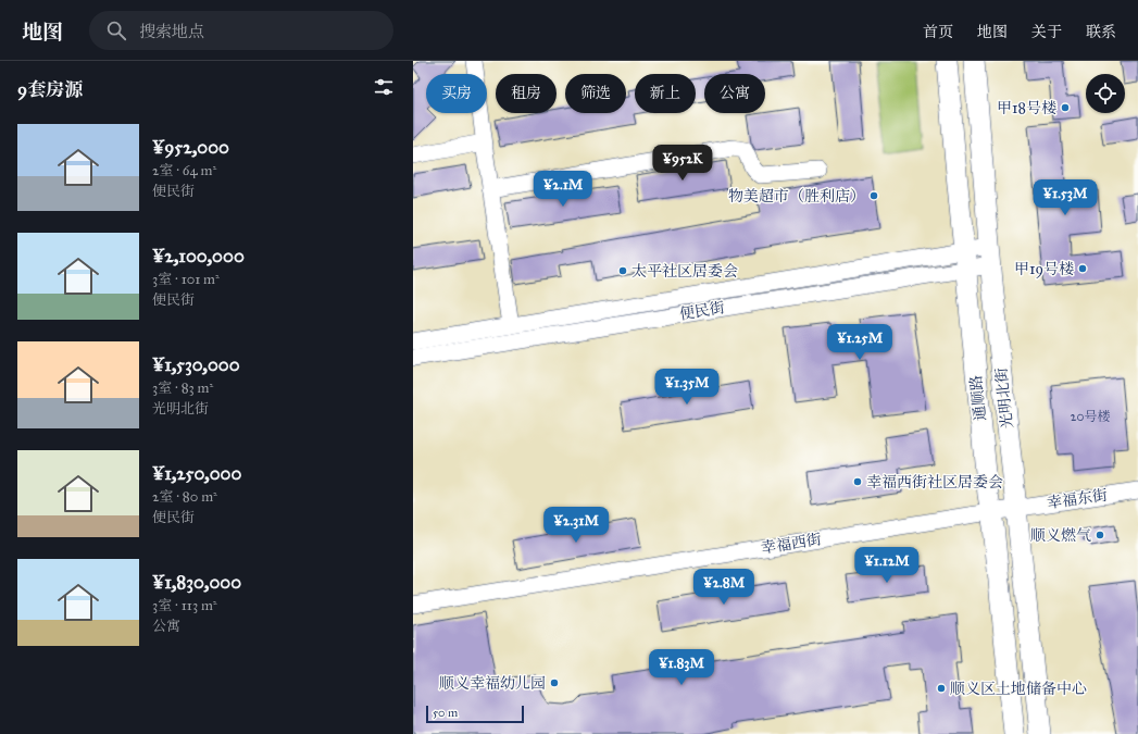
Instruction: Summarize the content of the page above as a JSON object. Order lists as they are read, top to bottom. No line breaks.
{"streets":{"main road":["通顺路","光明北街"],"street":["便民街","幸福东街","幸福西街"]},"crossings":[["便民街","通顺路"],["便民街","光明北街"],["通顺路","幸福西街"],["光明北街","幸福东街"],["光明北街","幸福西街"],["幸福东街","幸福西街"]],"places":["甲18号楼","物美超市（胜利店）","甲19号楼","太平社区居委会","幸福西街社区居委会","顺义燃气","顺义幸福幼儿园","顺义区土地储备中心"],"house_numbers":["20号楼"],"scale_bar":"50 m","page":{"header":"地图","search":"搜索地点","nav":["首页","地图","关于","联系"],"heading":"9套房源","chip":["买房","租房","筛选","新上","公寓"],"list":[{"name":"¥952,000","note":"2室 · 64 m² · 便民街"},{"name":"¥2,100,000","note":"3室 · 101 m² · 便民街"},{"name":"¥1,530,000","note":"3室 · 83 m² · 光明北街"},{"name":"¥1,250,000","note":"2室 · 80 m² · 便民街"},{"name":"¥1,830,000","note":"3室 · 113 m² · 公寓"}],"price":["¥952K","¥2.1M","¥1.53M","¥1.25M","¥1.35M","¥2.31M","¥1.12M","¥2.8M","¥1.83M"],"scale":"50 m"}}
